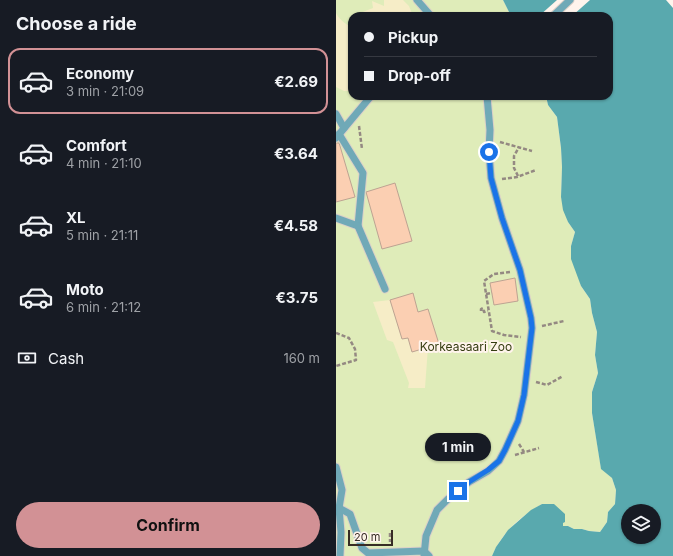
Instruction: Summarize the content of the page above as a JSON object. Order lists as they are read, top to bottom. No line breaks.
{"parks":["Korkeasaari Zoo"],"scale_bar":"20 m","page":{"heading":"Choose a ride","banner":["Pickup","Drop-off"],"list":[{"name":"Economy","note":"3 min · 21:09","value":"€2.69"},{"name":"Comfort","note":"4 min · 21:10","value":"€3.64"},{"name":"XL","note":"5 min · 21:11","value":"€4.58"},{"name":"Moto","note":"6 min · 21:12","value":"€3.75"}],"pay":["Cash","160 m"],"bubble":"1 min","buttons":"Confirm","scale":"20 m"}}
